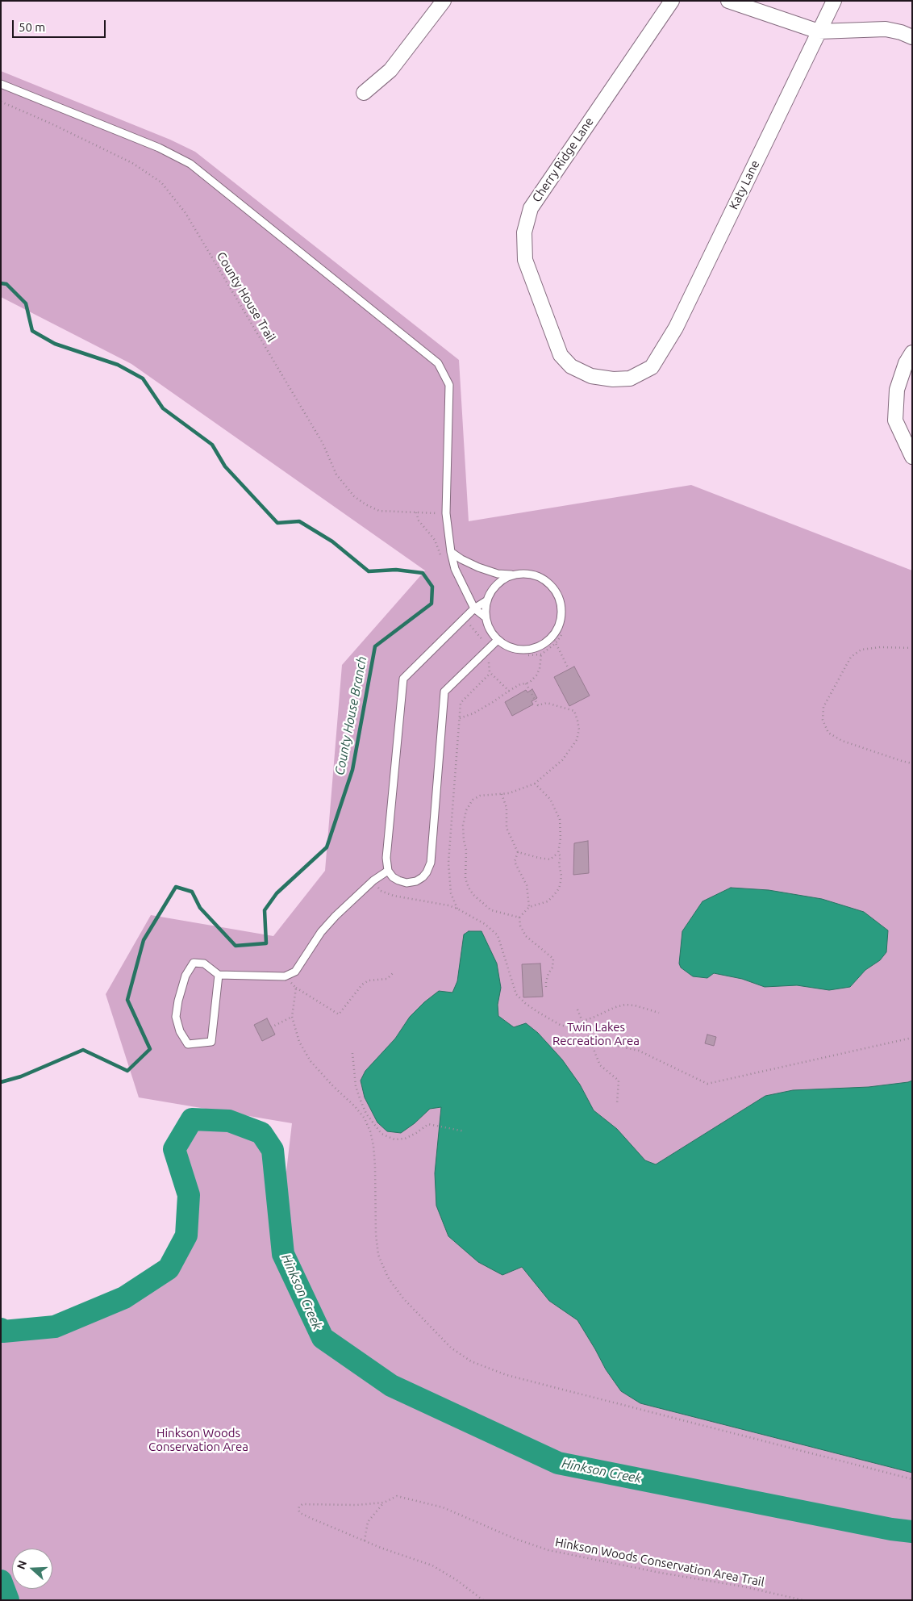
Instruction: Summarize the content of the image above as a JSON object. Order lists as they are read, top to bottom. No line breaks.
{"streets":{"street":["Cherry Ridge Lane","Katy Lane"],"path":["County House Trail","Hinkson Woods Conservation Area Trail"]},"crossings":[["Cherry Ridge Lane","Katy Lane"]],"water":["County House Branch","Hinkson Creek"],"parks":["Twin Lakes Recreation Area","Hinkson Woods Conservation Area"],"scale_bar":"50 m","north":"left"}
